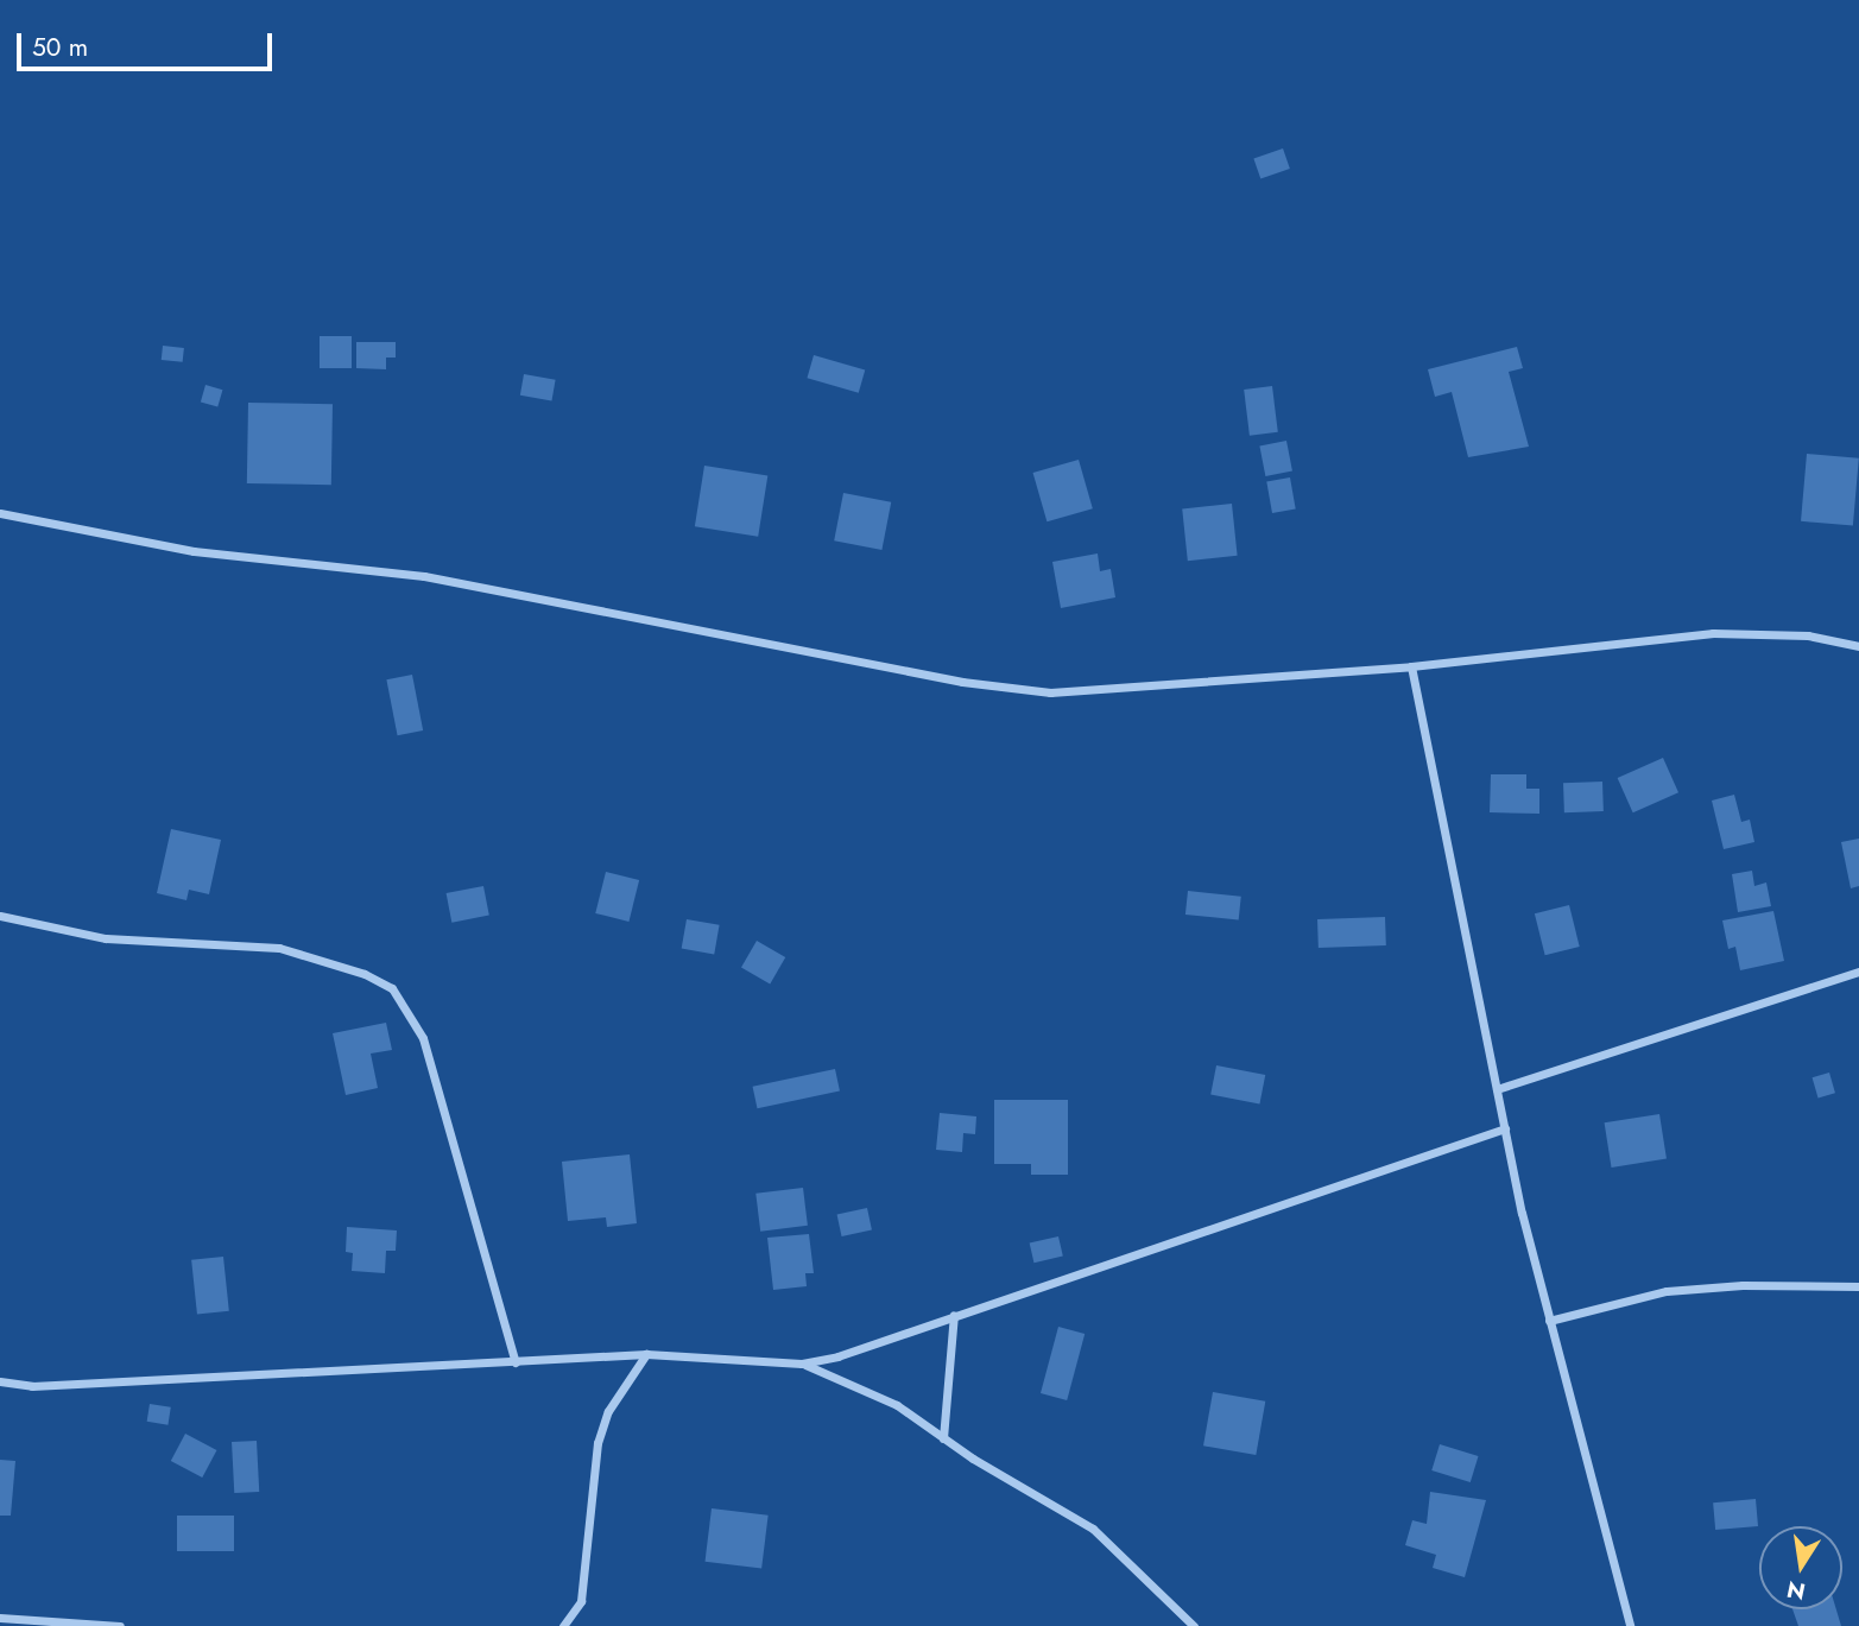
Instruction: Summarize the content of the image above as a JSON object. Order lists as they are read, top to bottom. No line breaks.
{"scale_bar":"50 m","north":"bottom"}
